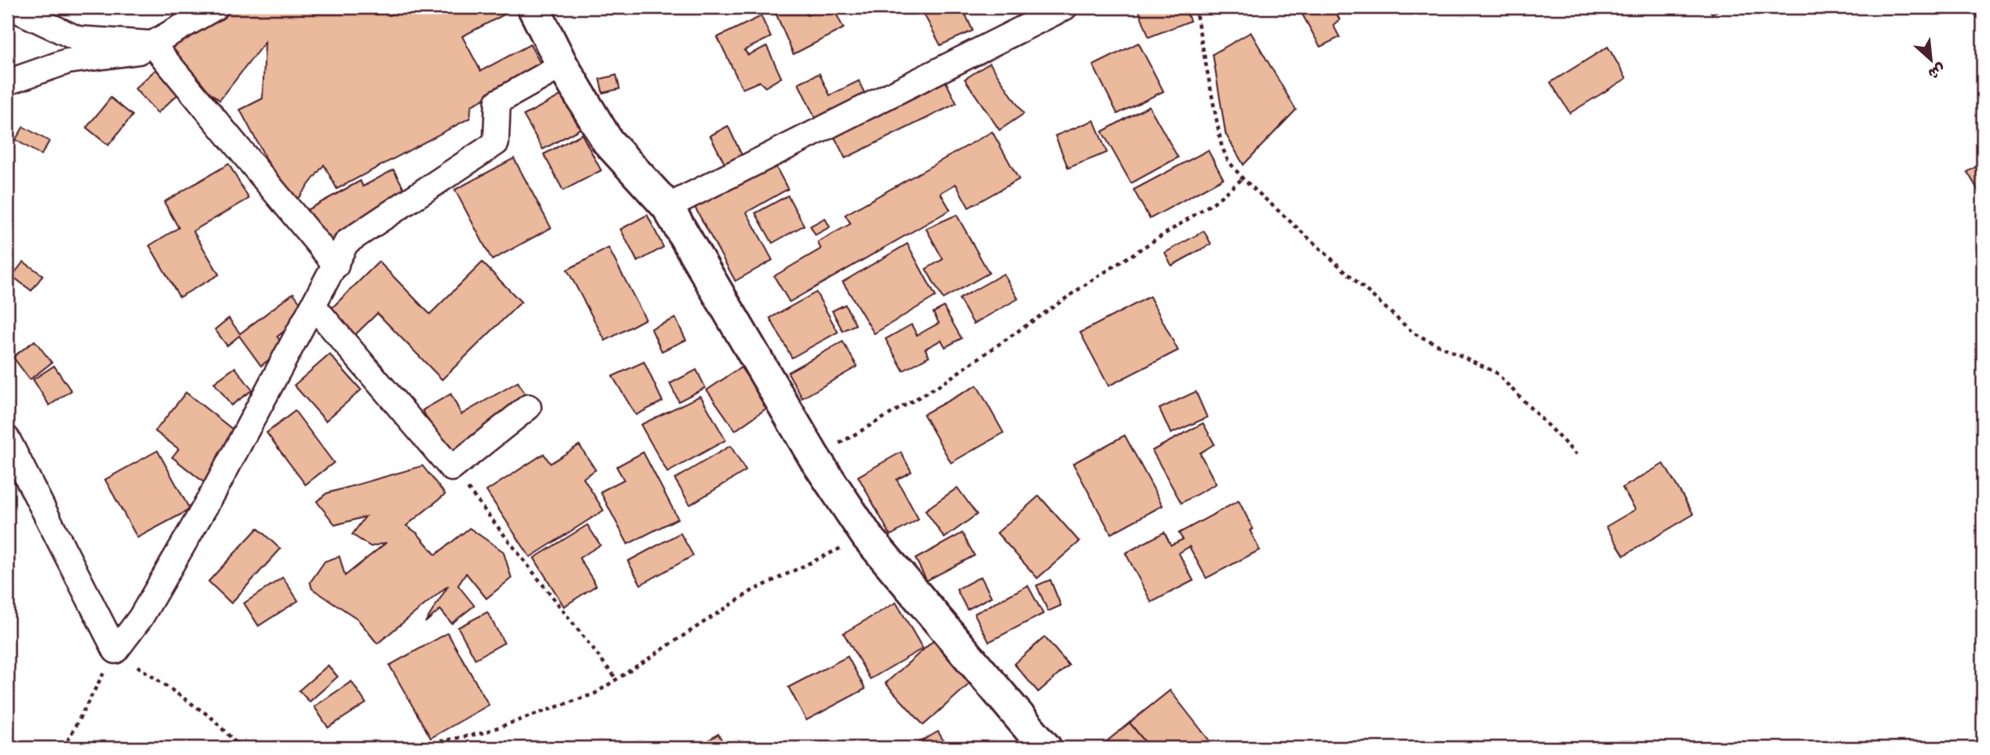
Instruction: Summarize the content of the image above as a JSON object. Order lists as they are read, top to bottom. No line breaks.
{"north":"bottom right"}
